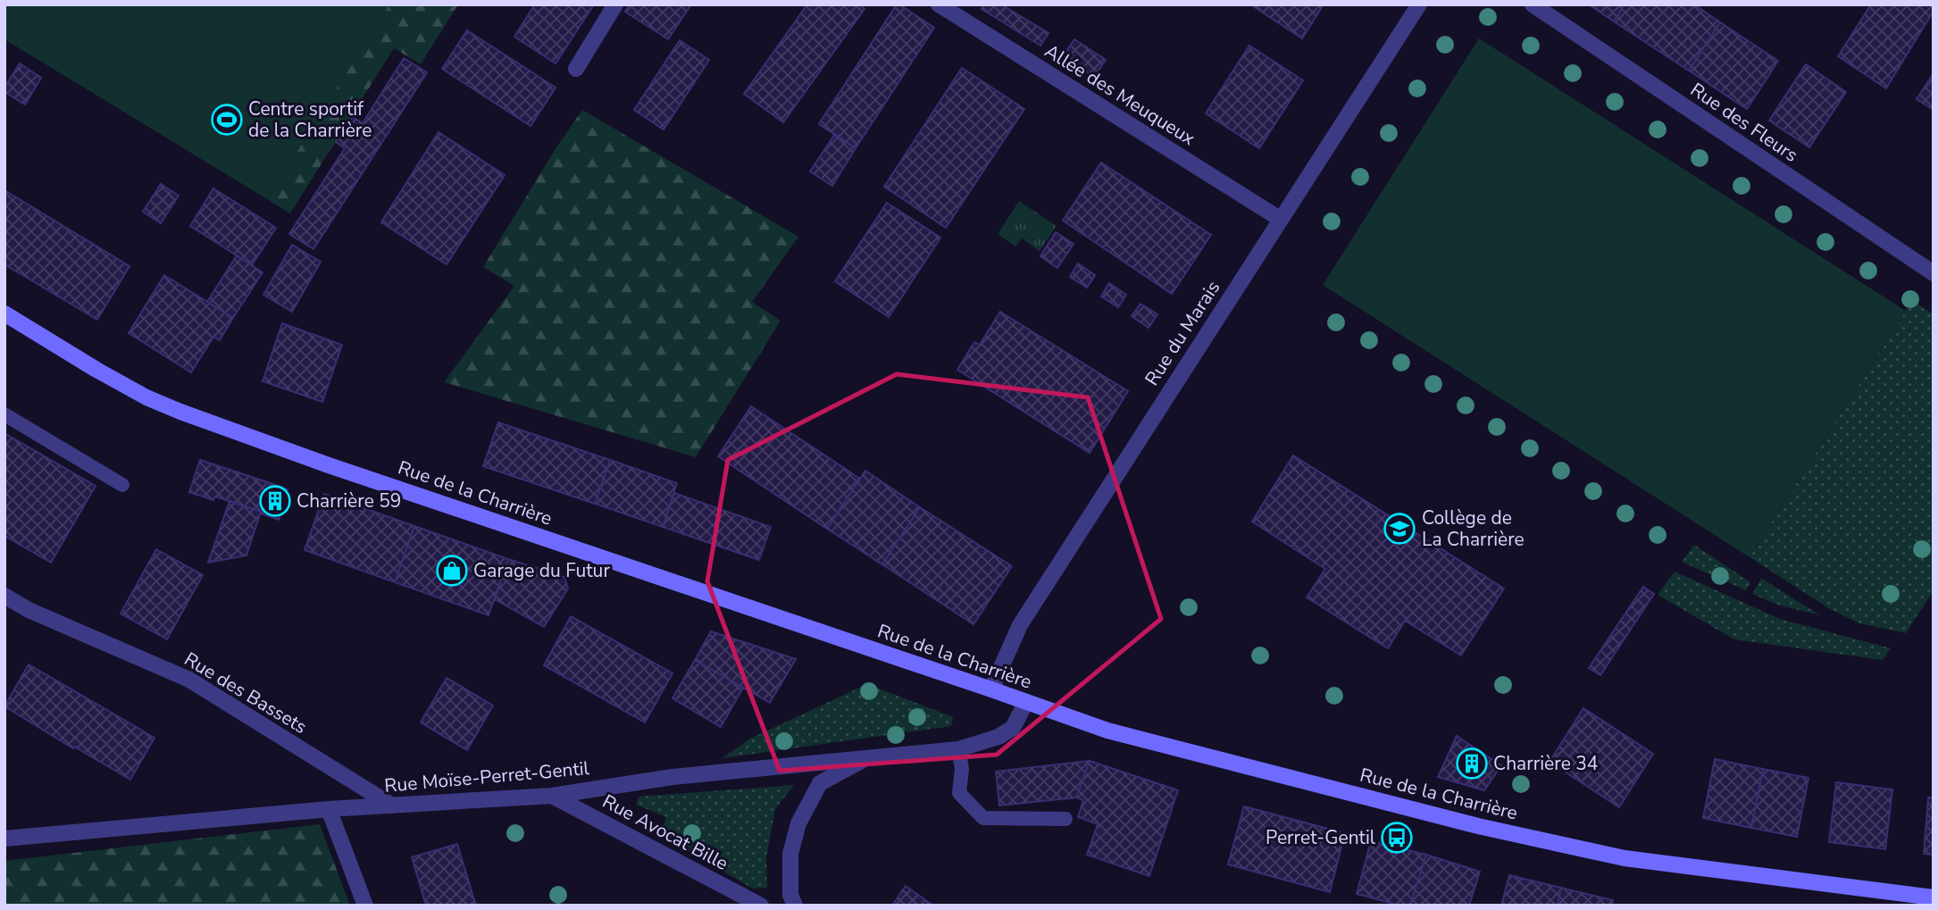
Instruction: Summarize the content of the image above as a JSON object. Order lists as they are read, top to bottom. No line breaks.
{"streets":{"main road":["Rue de la Charrière"],"street":["Allée des Meuqueux","Rue des Fleurs","Rue du Marais","Rue des Bassets","Rue Moïse-Perret-Gentil","Rue Avocat Bille"]},"crossings":[["Allée des Meuqueux","Rue du Marais"],["Rue du Marais","Rue de la Charrière"],["Rue de la Charrière","Rue Moïse-Perret-Gentil"],["Rue des Bassets","Rue Moïse-Perret-Gentil"],["Rue Moïse-Perret-Gentil","Rue Avocat Bille"]],"places":{"sports":["Centre sportif de la Charrière"],"building":["Charrière 59","Charrière 34"],"school or university":["Collège de La Charrière"],"shop":["Garage du Futur"],"bus stop":["Perret-Gentil"]}}
